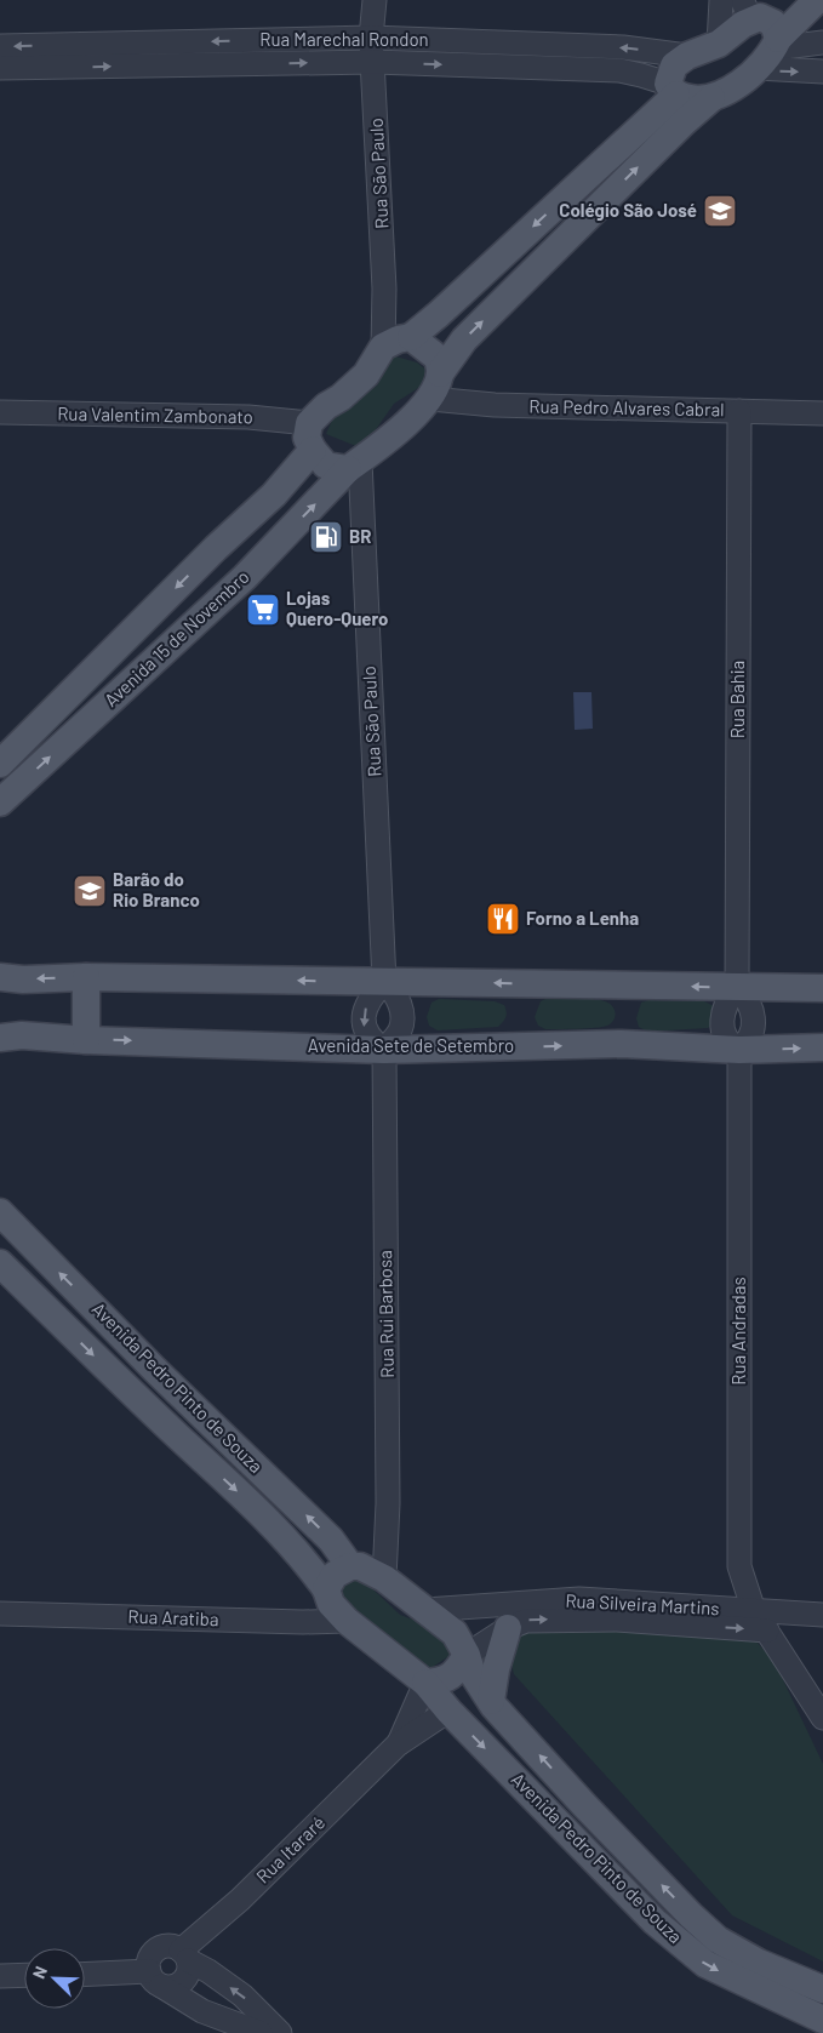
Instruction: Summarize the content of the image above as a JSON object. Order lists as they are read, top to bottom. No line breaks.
{"streets":{"main road":["Avenida 15 de Novembro","Avenida Sete de Setembro","Avenida Pedro Pinto de Souza"],"street":["Rua Marechal Rondon","Rua São Paulo","Rua Pedro Alvares Cabral","Rua Valentim Zambonato","Rua Bahia","Rua Rui Barbosa","Rua Andradas","Rua Silveira Martins","Rua Aratiba","Rua Itararé"]},"crossings":[["Rua Marechal Rondon","Rua São Paulo"],["Rua São Paulo","Avenida 15 de Novembro"],["Rua Pedro Alvares Cabral","Avenida 15 de Novembro"],["Rua Pedro Alvares Cabral","Rua Bahia"],["Avenida Sete de Setembro","Rua Rui Barbosa"],["Avenida Sete de Setembro","Rua Andradas"],["Rua Rui Barbosa","Avenida Pedro Pinto de Souza"],["Rua Andradas","Rua Silveira Martins"],["Avenida Pedro Pinto de Souza","Rua Silveira Martins"],["Avenida Pedro Pinto de Souza","Rua Aratiba"],["Avenida Pedro Pinto de Souza","Rua Itararé"]],"places":{"school or university":["Colégio São José","Barão do Rio Branco"],"fuel station":["BR"],"supermarket":["Lojas Quero-Quero"],"restaurant":["Forno a Lenha"]},"north":"top left"}
